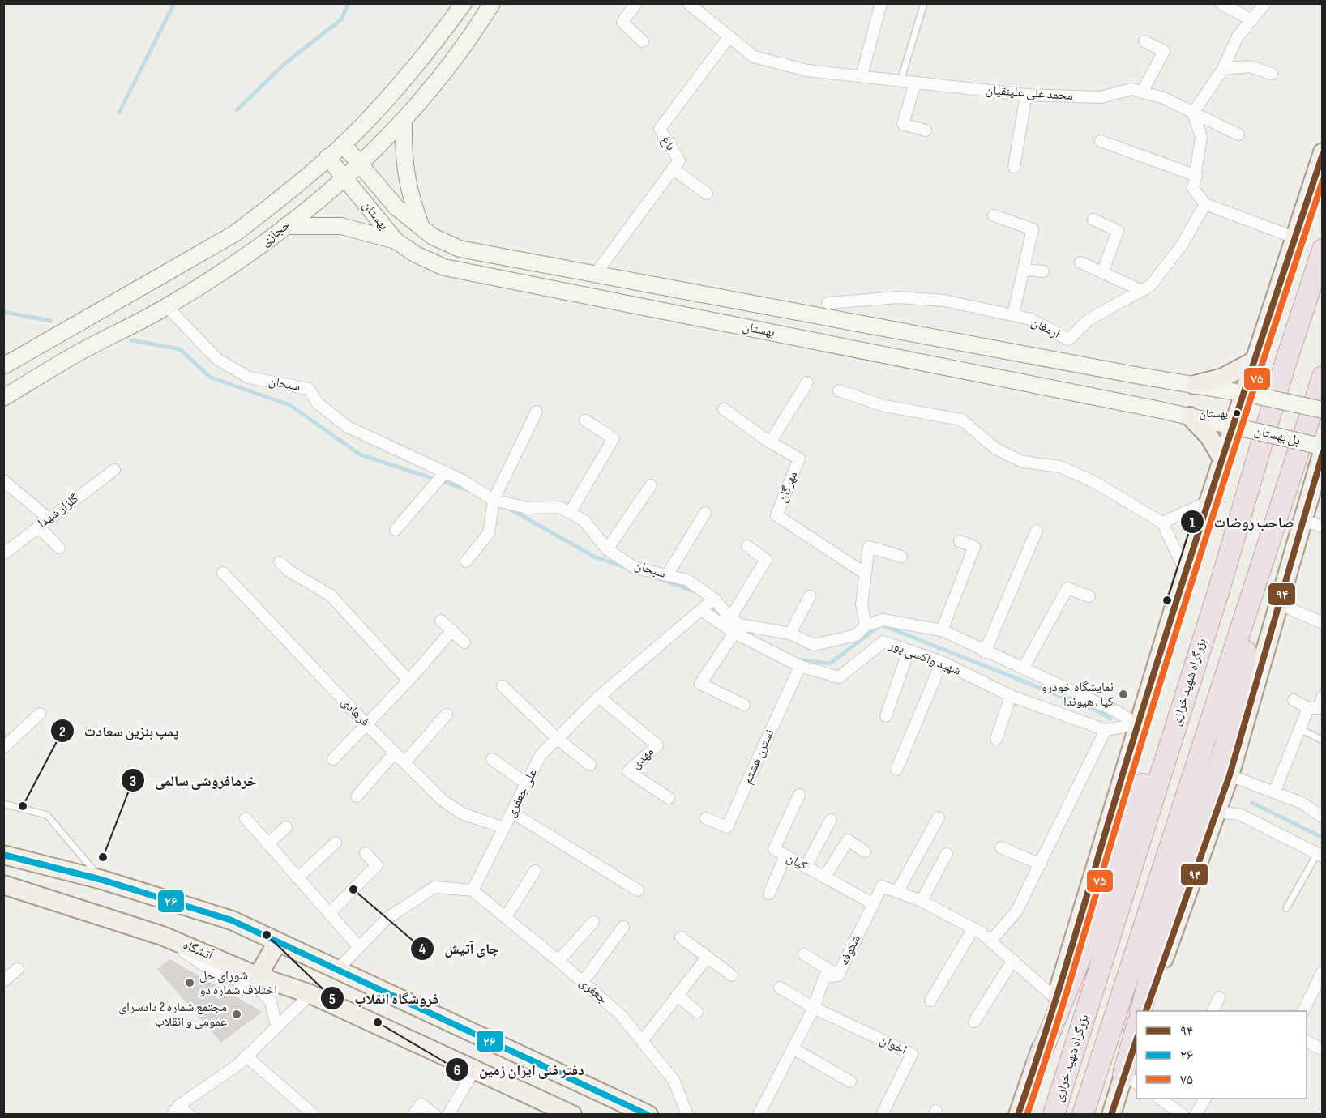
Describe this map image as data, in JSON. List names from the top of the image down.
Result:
{
  "streets": {
    "highway": ["بزرگراه شهید خرازی"],
    "main road": [
      "بهستان",
      "حجازی",
      "پل بهستان",
      "آتشگاه"
    ],
    "street": [
      "محمد علی علینقیان",
      "باغ",
      "ارمغان",
      "سبحان",
      "مهرگان",
      "گلزار شهدا",
      "شهید واکسی پور",
      "فرهادی",
      "نسترن هشتم",
      "مهدی",
      "علی جعفری",
      "کیان",
      "شکوفه",
      "جعفری",
      "اخوان"
    ]
  },
  "crossings": [
    ["محمد علی علینقیان", "باغ"],
    ["باغ", "بهستان"],
    ["بهستان", "حجازی"],
    ["بهستان", "پل بهستان"],
    ["حجازی", "سبحان"],
    ["سبحان", "شهید واکسی پور"],
    ["سبحان", "علی جعفری"],
    ["شهید واکسی پور", "نسترن هشتم"],
    ["شهید واکسی پور", "علی جعفری"],
    ["فرهادی", "علی جعفری"],
    ["مهدی", "علی جعفری"],
    ["علی جعفری", "جعفری"],
    ["کیان", "شکوفه"],
    ["شکوفه", "اخوان"]
  ],
  "places": [
    "بهستان",
    "صاحب روضات",
    "نمایشگاه خودرو کیا ، هیوندا",
    "پمپ بنزین سعادت",
    "خرمافروشی سالمی",
    "چای آتیش",
    "فروشگاه انقلاب",
    "شورای حل اختلاف شماره دو",
    "مجتمع شماره 2 دادسرای عمومی و انقلاب",
    "دفتر فنی ایران زمین"
  ],
  "lines": ["transit line ۹۴", "transit line ۷۵", "transit line ۲۶"],
  "legend": ["۹۴", "۲۶", "۷۵"]
}
